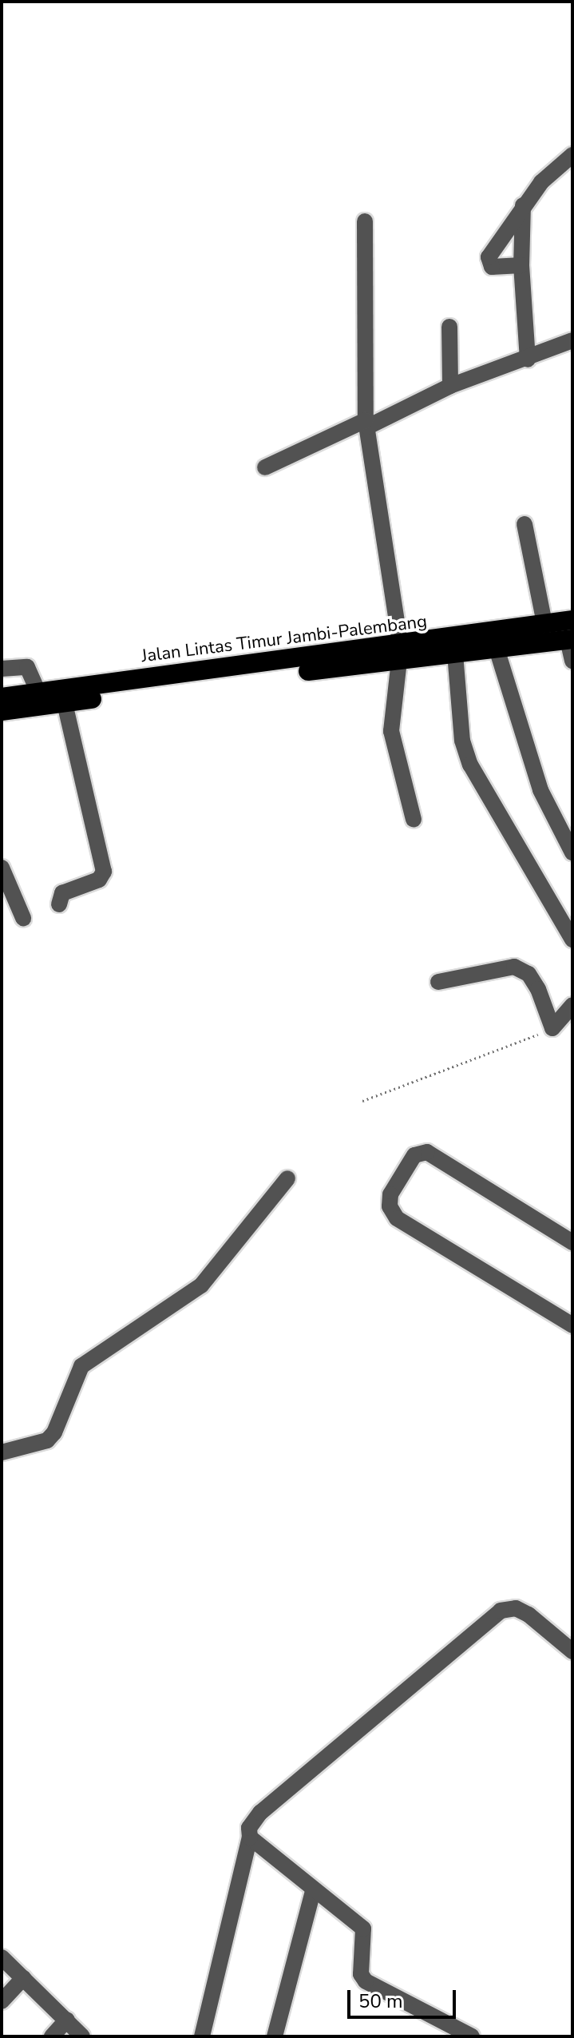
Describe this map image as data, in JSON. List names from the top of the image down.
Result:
{
  "streets": {
    "highway": ["Jalan Lintas Timur Jambi-Palembang"]
  },
  "scale_bar": "50 m"
}
